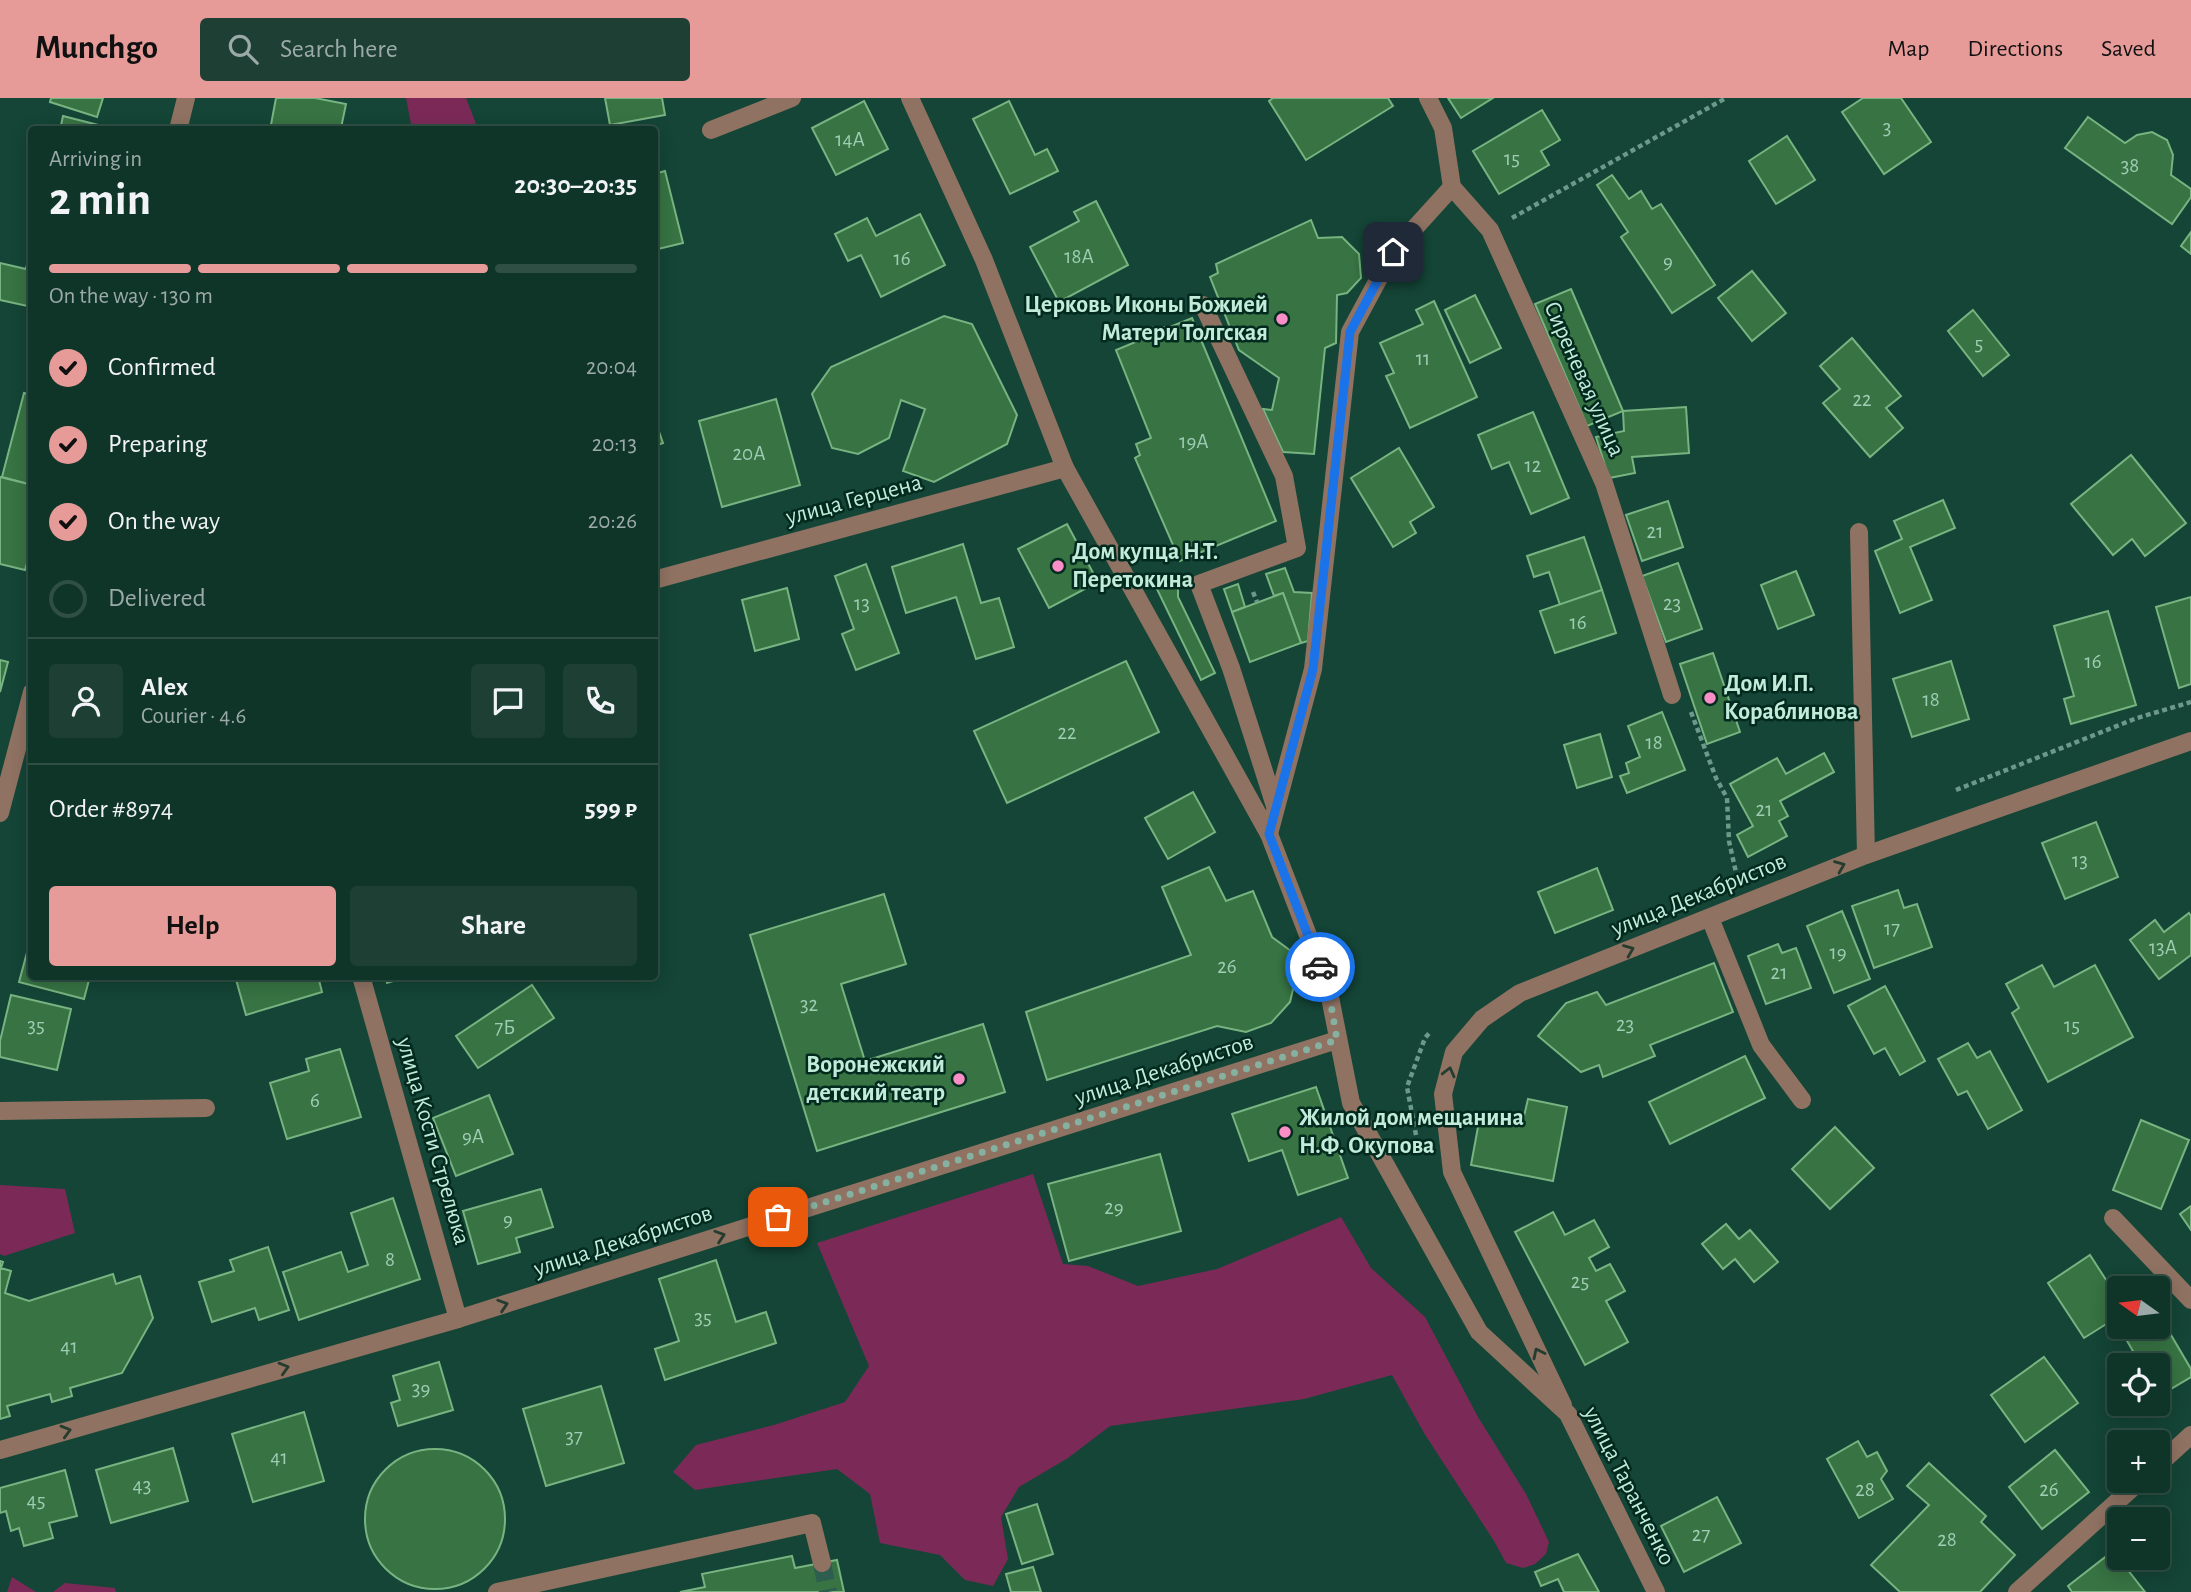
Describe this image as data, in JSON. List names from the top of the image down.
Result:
{
  "streets": {
    "street": [
      "Сиреневая улица",
      "улица Герцена",
      "улица Декабристов",
      "улица Кости Стрелюка",
      "улица Таранченко"
    ]
  },
  "crossings": [
    ["улица Герцена", "улица Таранченко"],
    ["улица Декабристов", "улица Кости Стрелюка"],
    ["улица Декабристов", "улица Таранченко"]
  ],
  "one_way": ["улица Декабристов"],
  "places": [
    "Церковь Иконы Божией Матери Толгская",
    "Дом купца Н.Т. Перетокина",
    "Дом И.П. Кораблинова",
    "Воронежский детский театр",
    "Жилой дом мещанина Н.Ф. Окупова"
  ],
  "house_numbers": [
    "3",
    "14А",
    "15",
    "38",
    "18А",
    "16",
    "9",
    "5",
    "11",
    "22",
    "19А",
    "20А",
    "12",
    "21",
    "13",
    "23",
    "16",
    "16",
    "18",
    "22",
    "18",
    "21",
    "13",
    "17",
    "13А",
    "19",
    "26",
    "21",
    "32",
    "23",
    "35",
    "15",
    "7Б",
    "6",
    "9А",
    "29",
    "9",
    "8",
    "25",
    "35",
    "41",
    "39",
    "37",
    "41",
    "43",
    "28",
    "26",
    "45",
    "27",
    "28"
  ],
  "north": "left",
  "page": {
    "header": "Munchgo",
    "search": "Search here",
    "nav": ["Map", "Directions", "Saved"],
    "heading": ["2 min", "Arriving in", "20:30–20:35"],
    "panel": [
      "Alex",
      "Courier · 4.6",
      "Order #8974",
      "599 ₽"
    ],
    "bar": "On the way · 130 m",
    "list": [
      ["Confirmed", "20:04"],
      ["Preparing", "20:13"],
      ["On the way", "20:26"],
      "Delivered"
    ],
    "buttons": ["Help", "Share"],
    "map_buttons": ["+", "−"]
  }
}
